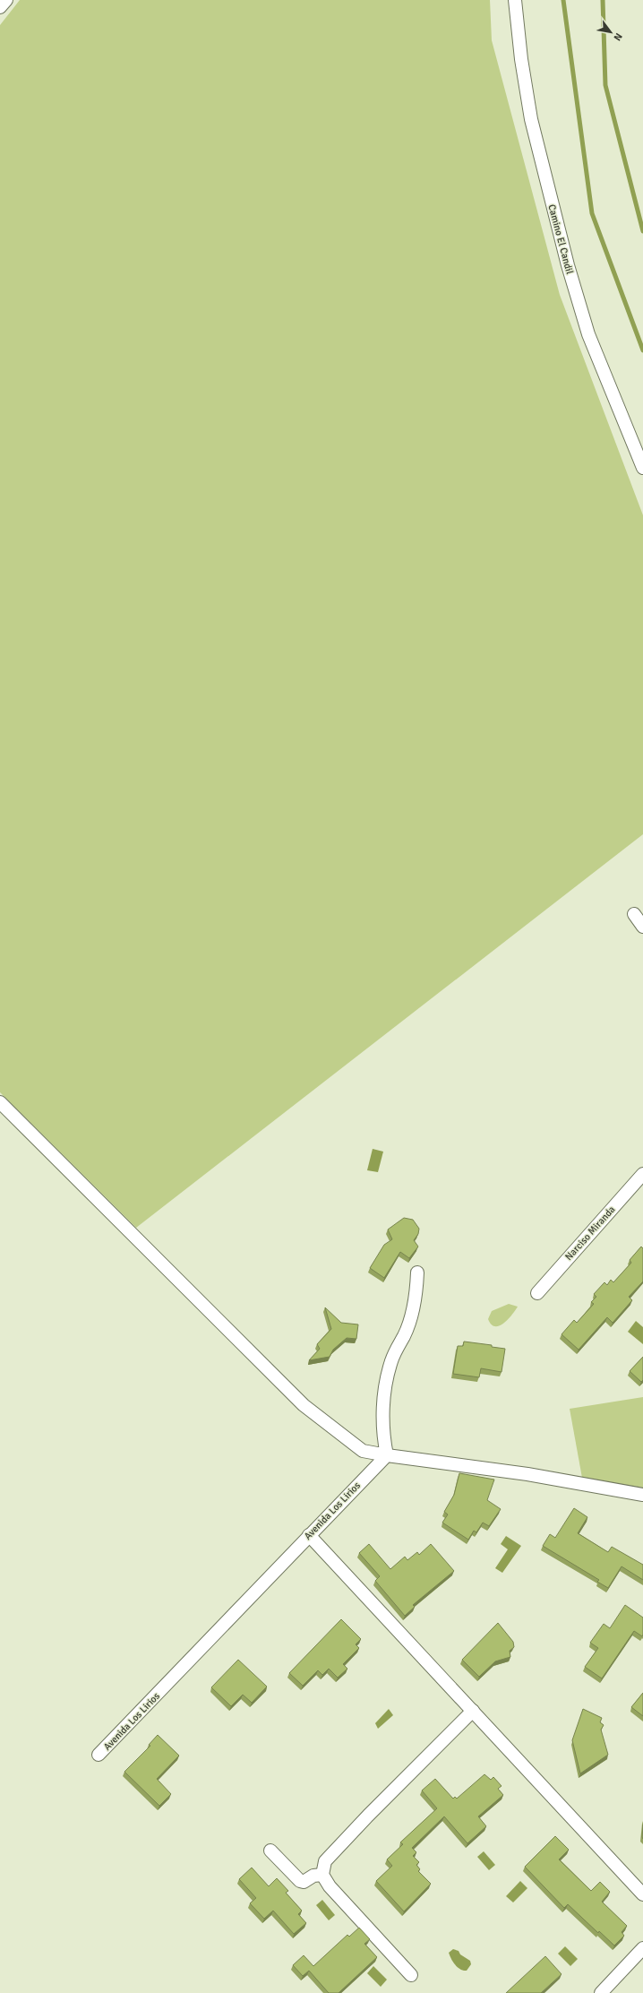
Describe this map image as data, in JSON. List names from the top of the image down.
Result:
{
  "streets": {
    "street": ["Camino El Candil", "Narciso Miranda", "Avenida Los Lirios"]
  },
  "north": "bottom right"
}
